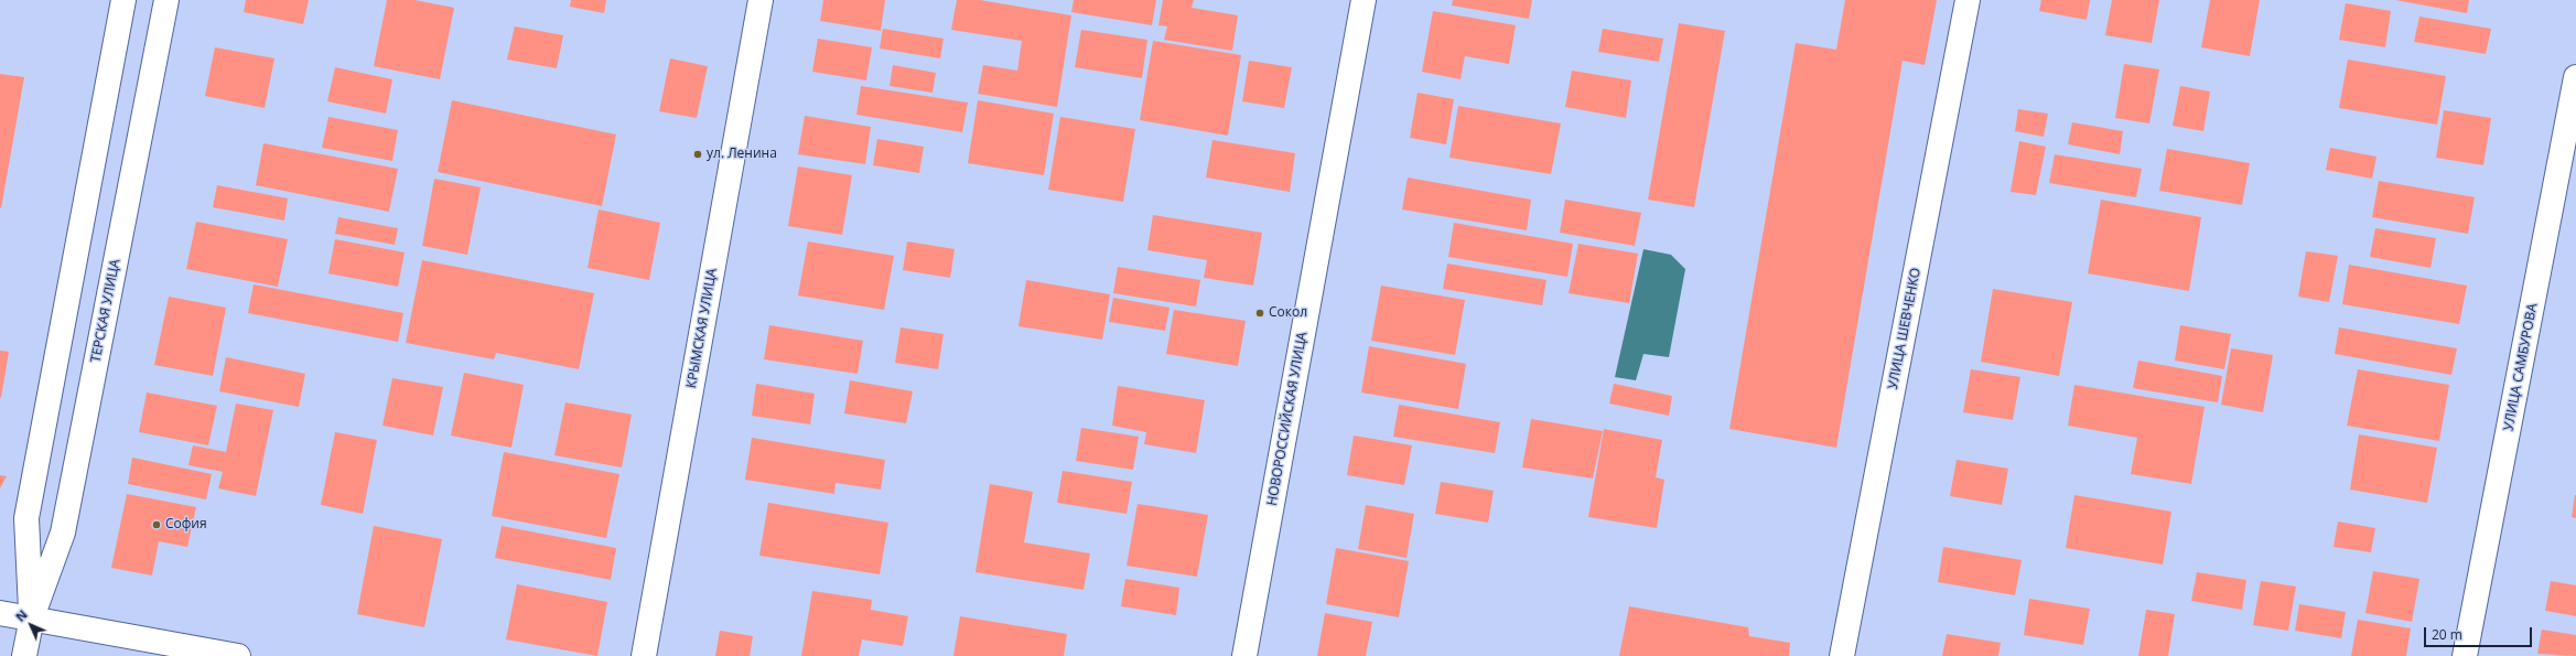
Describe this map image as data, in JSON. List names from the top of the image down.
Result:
{
  "streets": {
    "street": [
      "ТЕРСКАЯ УЛИЦА",
      "КРЫМСКАЯ УЛИЦА",
      "УЛИЦА ШЕВЧЕНКО",
      "УЛИЦА САМБУРОВА",
      "НОВОРОССИЙСКАЯ УЛИЦА"
    ]
  },
  "places": ["ул. Ленина", "Сокол", "София"],
  "scale_bar": "20 m",
  "north": "top left"
}
